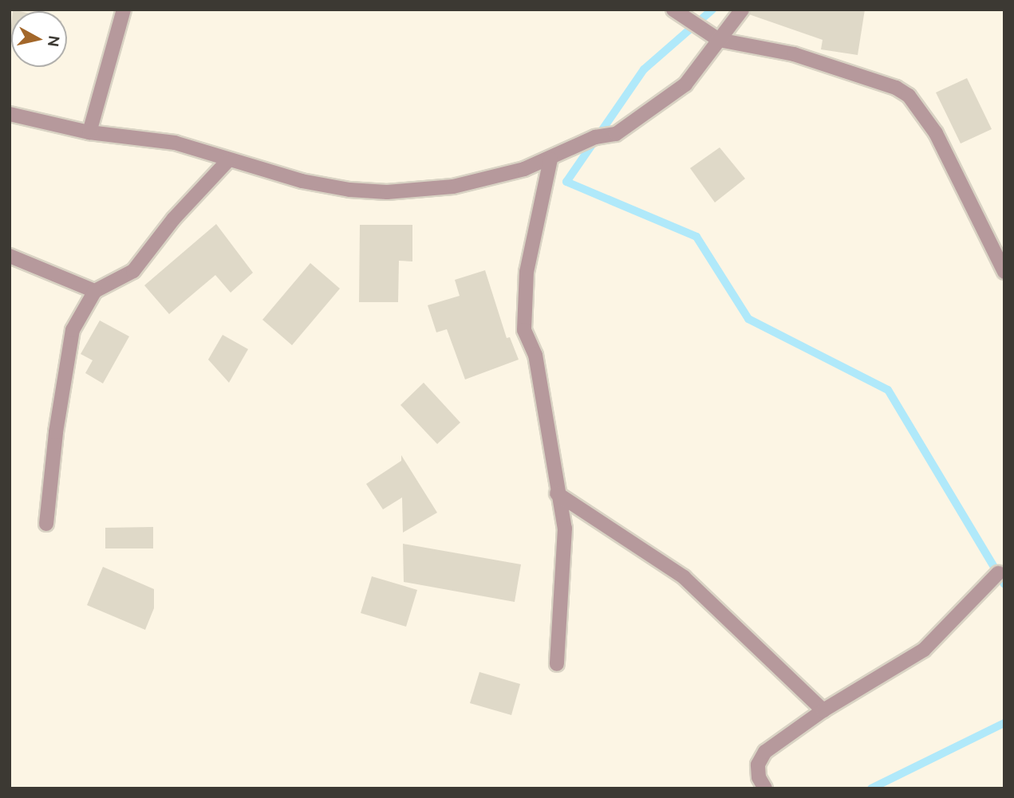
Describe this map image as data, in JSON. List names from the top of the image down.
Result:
{
  "north": "right"
}
